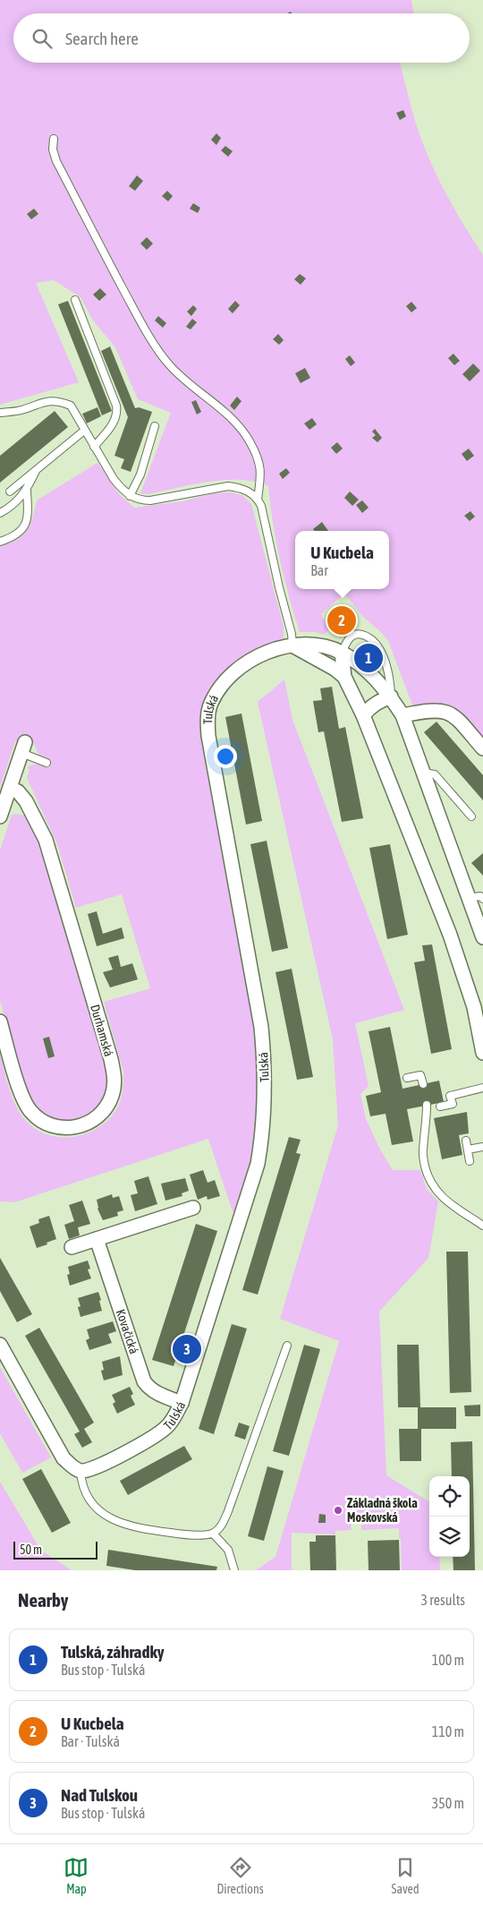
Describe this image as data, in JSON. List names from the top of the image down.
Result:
{
  "streets": {
    "street": ["Tulská", "Durhamská", "Kovačická"]
  },
  "crossings": [
    ["Tulská", "Kovačická"]
  ],
  "places": ["Základná škola Moskovská"],
  "scale_bar": "50 m",
  "page": {
    "search": "Search here",
    "popup": ["U Kucbela", "Bar"],
    "pins": ["2", "1", "3"],
    "scale": "50 m",
    "heading": ["Nearby", "3 results"],
    "list": [
      {
        "mark": "1",
        "name": "Tulská, záhradky",
        "note": "Bus stop · Tulská",
        "value": "100 m"
      },
      {
        "mark": "2",
        "name": "U Kucbela",
        "note": "Bar · Tulská",
        "value": "110 m"
      },
      {
        "mark": "3",
        "name": "Nad Tulskou",
        "note": "Bus stop · Tulská",
        "value": "350 m"
      }
    ],
    "nav": ["Map", "Directions", "Saved"]
  }
}
